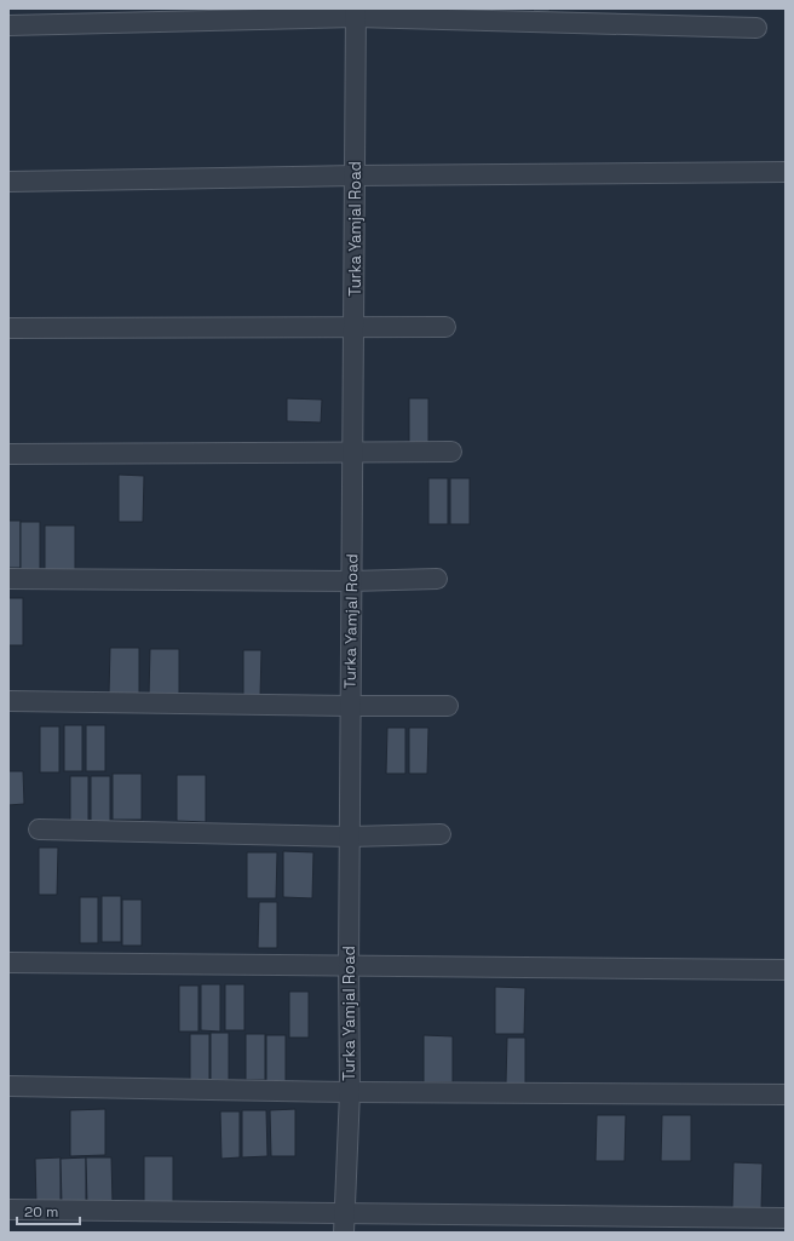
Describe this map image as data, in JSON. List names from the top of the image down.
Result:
{
  "streets": {
    "street": ["Turka Yamjal Road"]
  },
  "scale_bar": "20 m"
}
